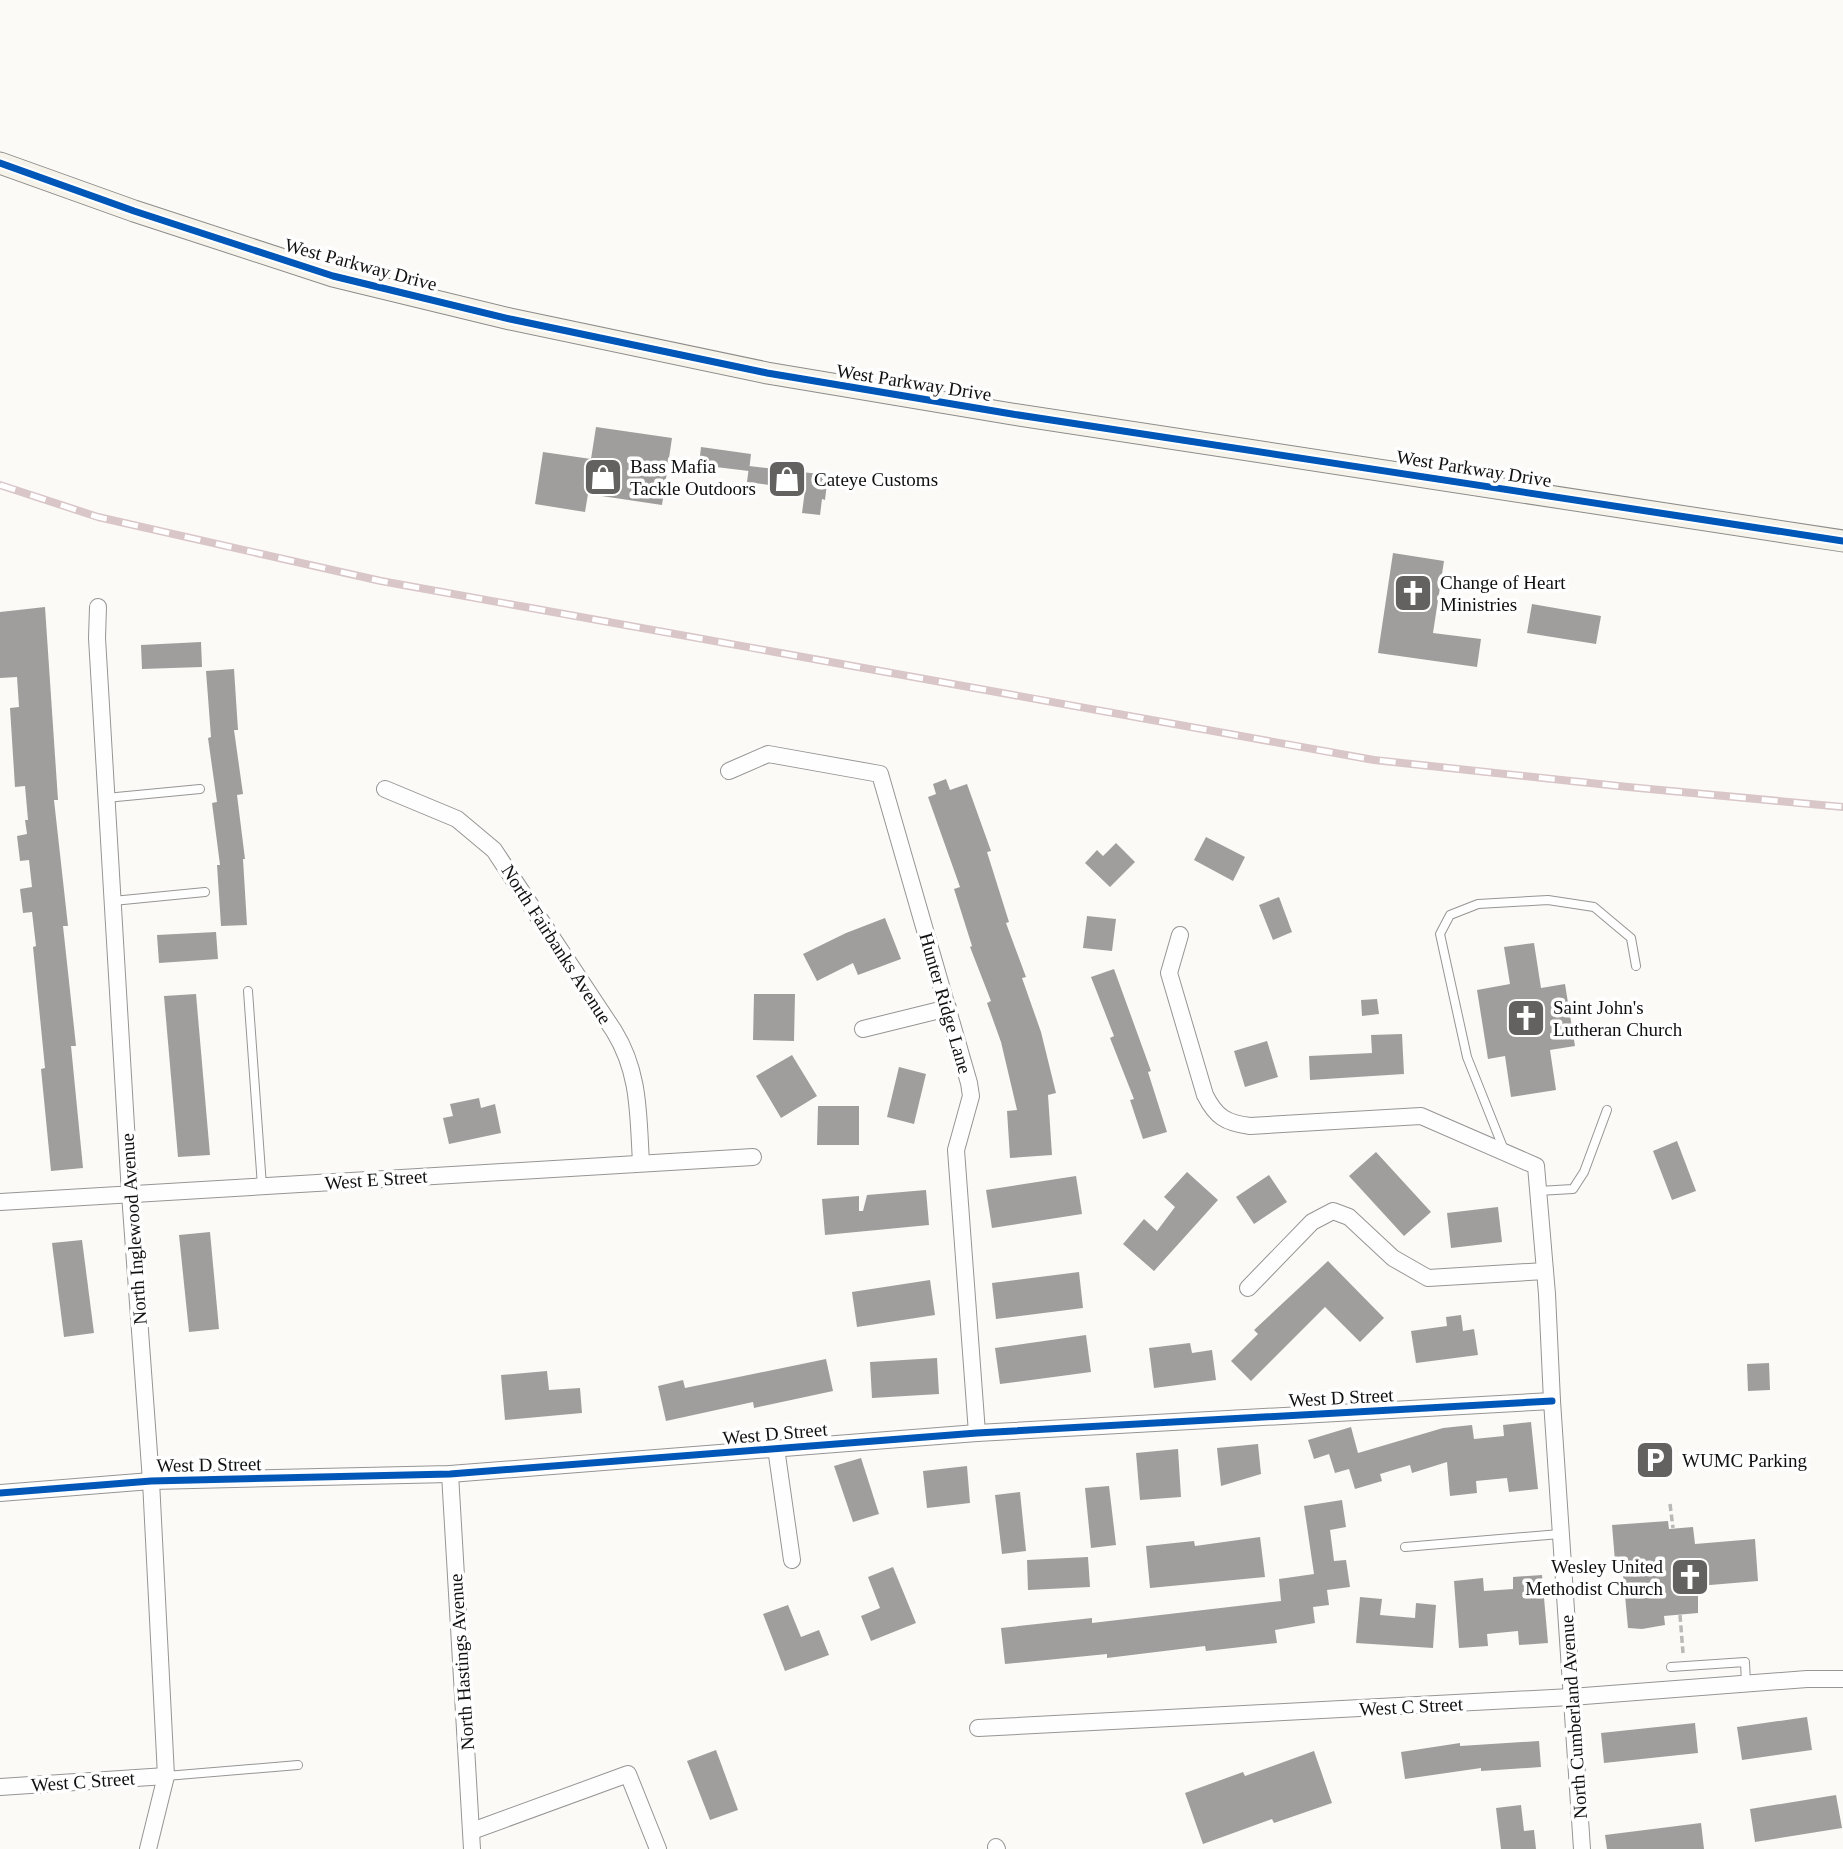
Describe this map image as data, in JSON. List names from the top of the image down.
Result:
{
  "streets": {
    "main road": ["West Parkway Drive"],
    "street": [
      "North Fairbanks Avenue",
      "Hunter Ridge Lane",
      "West E Street",
      "North Inglewood Avenue",
      "West D Street",
      "North Hastings Avenue",
      "West C Street",
      "North Cumberland Avenue"
    ]
  },
  "crossings": [
    ["North Fairbanks Avenue", "West E Street"],
    ["Hunter Ridge Lane", "West D Street"],
    ["West E Street", "North Inglewood Avenue"],
    ["North Inglewood Avenue", "West D Street"],
    ["North Inglewood Avenue", "West C Street"],
    ["West D Street", "North Hastings Avenue"],
    ["West D Street", "North Cumberland Avenue"],
    ["West C Street", "North Cumberland Avenue"]
  ],
  "places": {
    "shop": ["Bass Mafia Tackle Outdoors", "Cateye Customs"],
    "church": ["Change of Heart Ministries", "Saint John's Lutheran Church", "Wesley United Methodist Church"],
    "parking": ["WUMC Parking"]
  }
}
